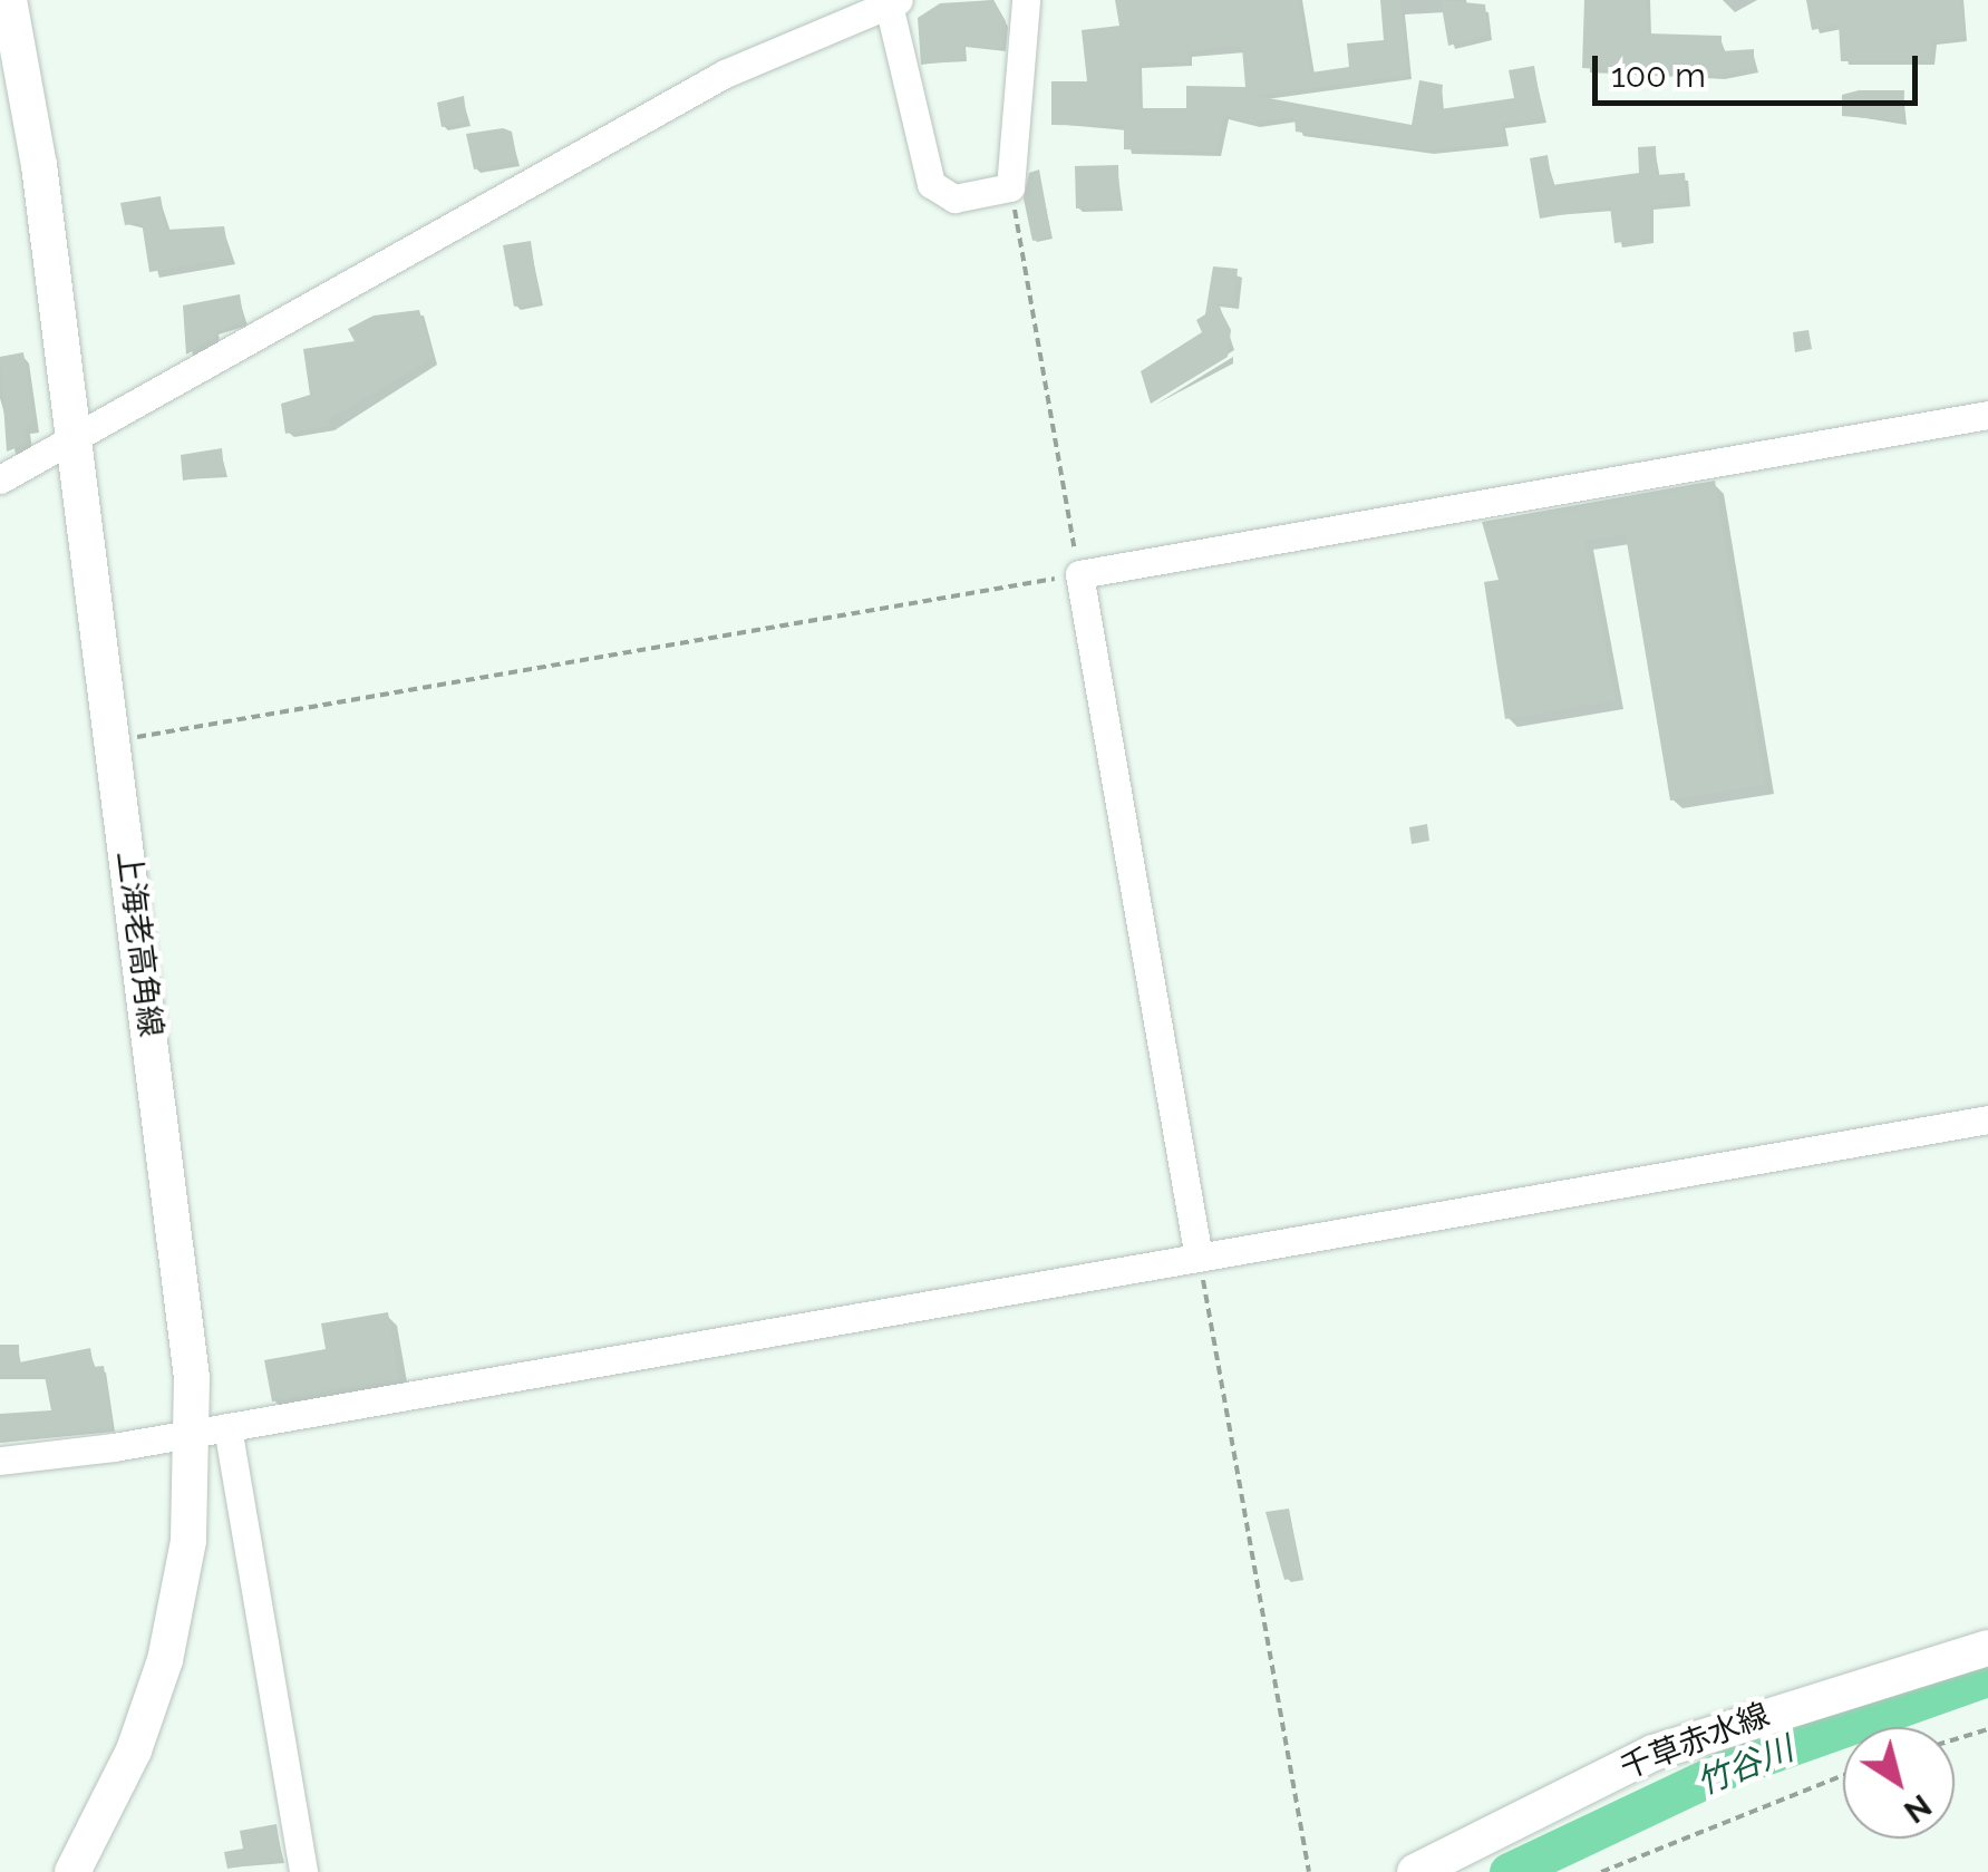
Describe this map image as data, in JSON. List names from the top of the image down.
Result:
{
  "streets": {
    "main road": ["上海老高角線", "千草赤水線"]
  },
  "water": ["竹谷川"],
  "scale_bar": "100 m",
  "north": "bottom right"
}
